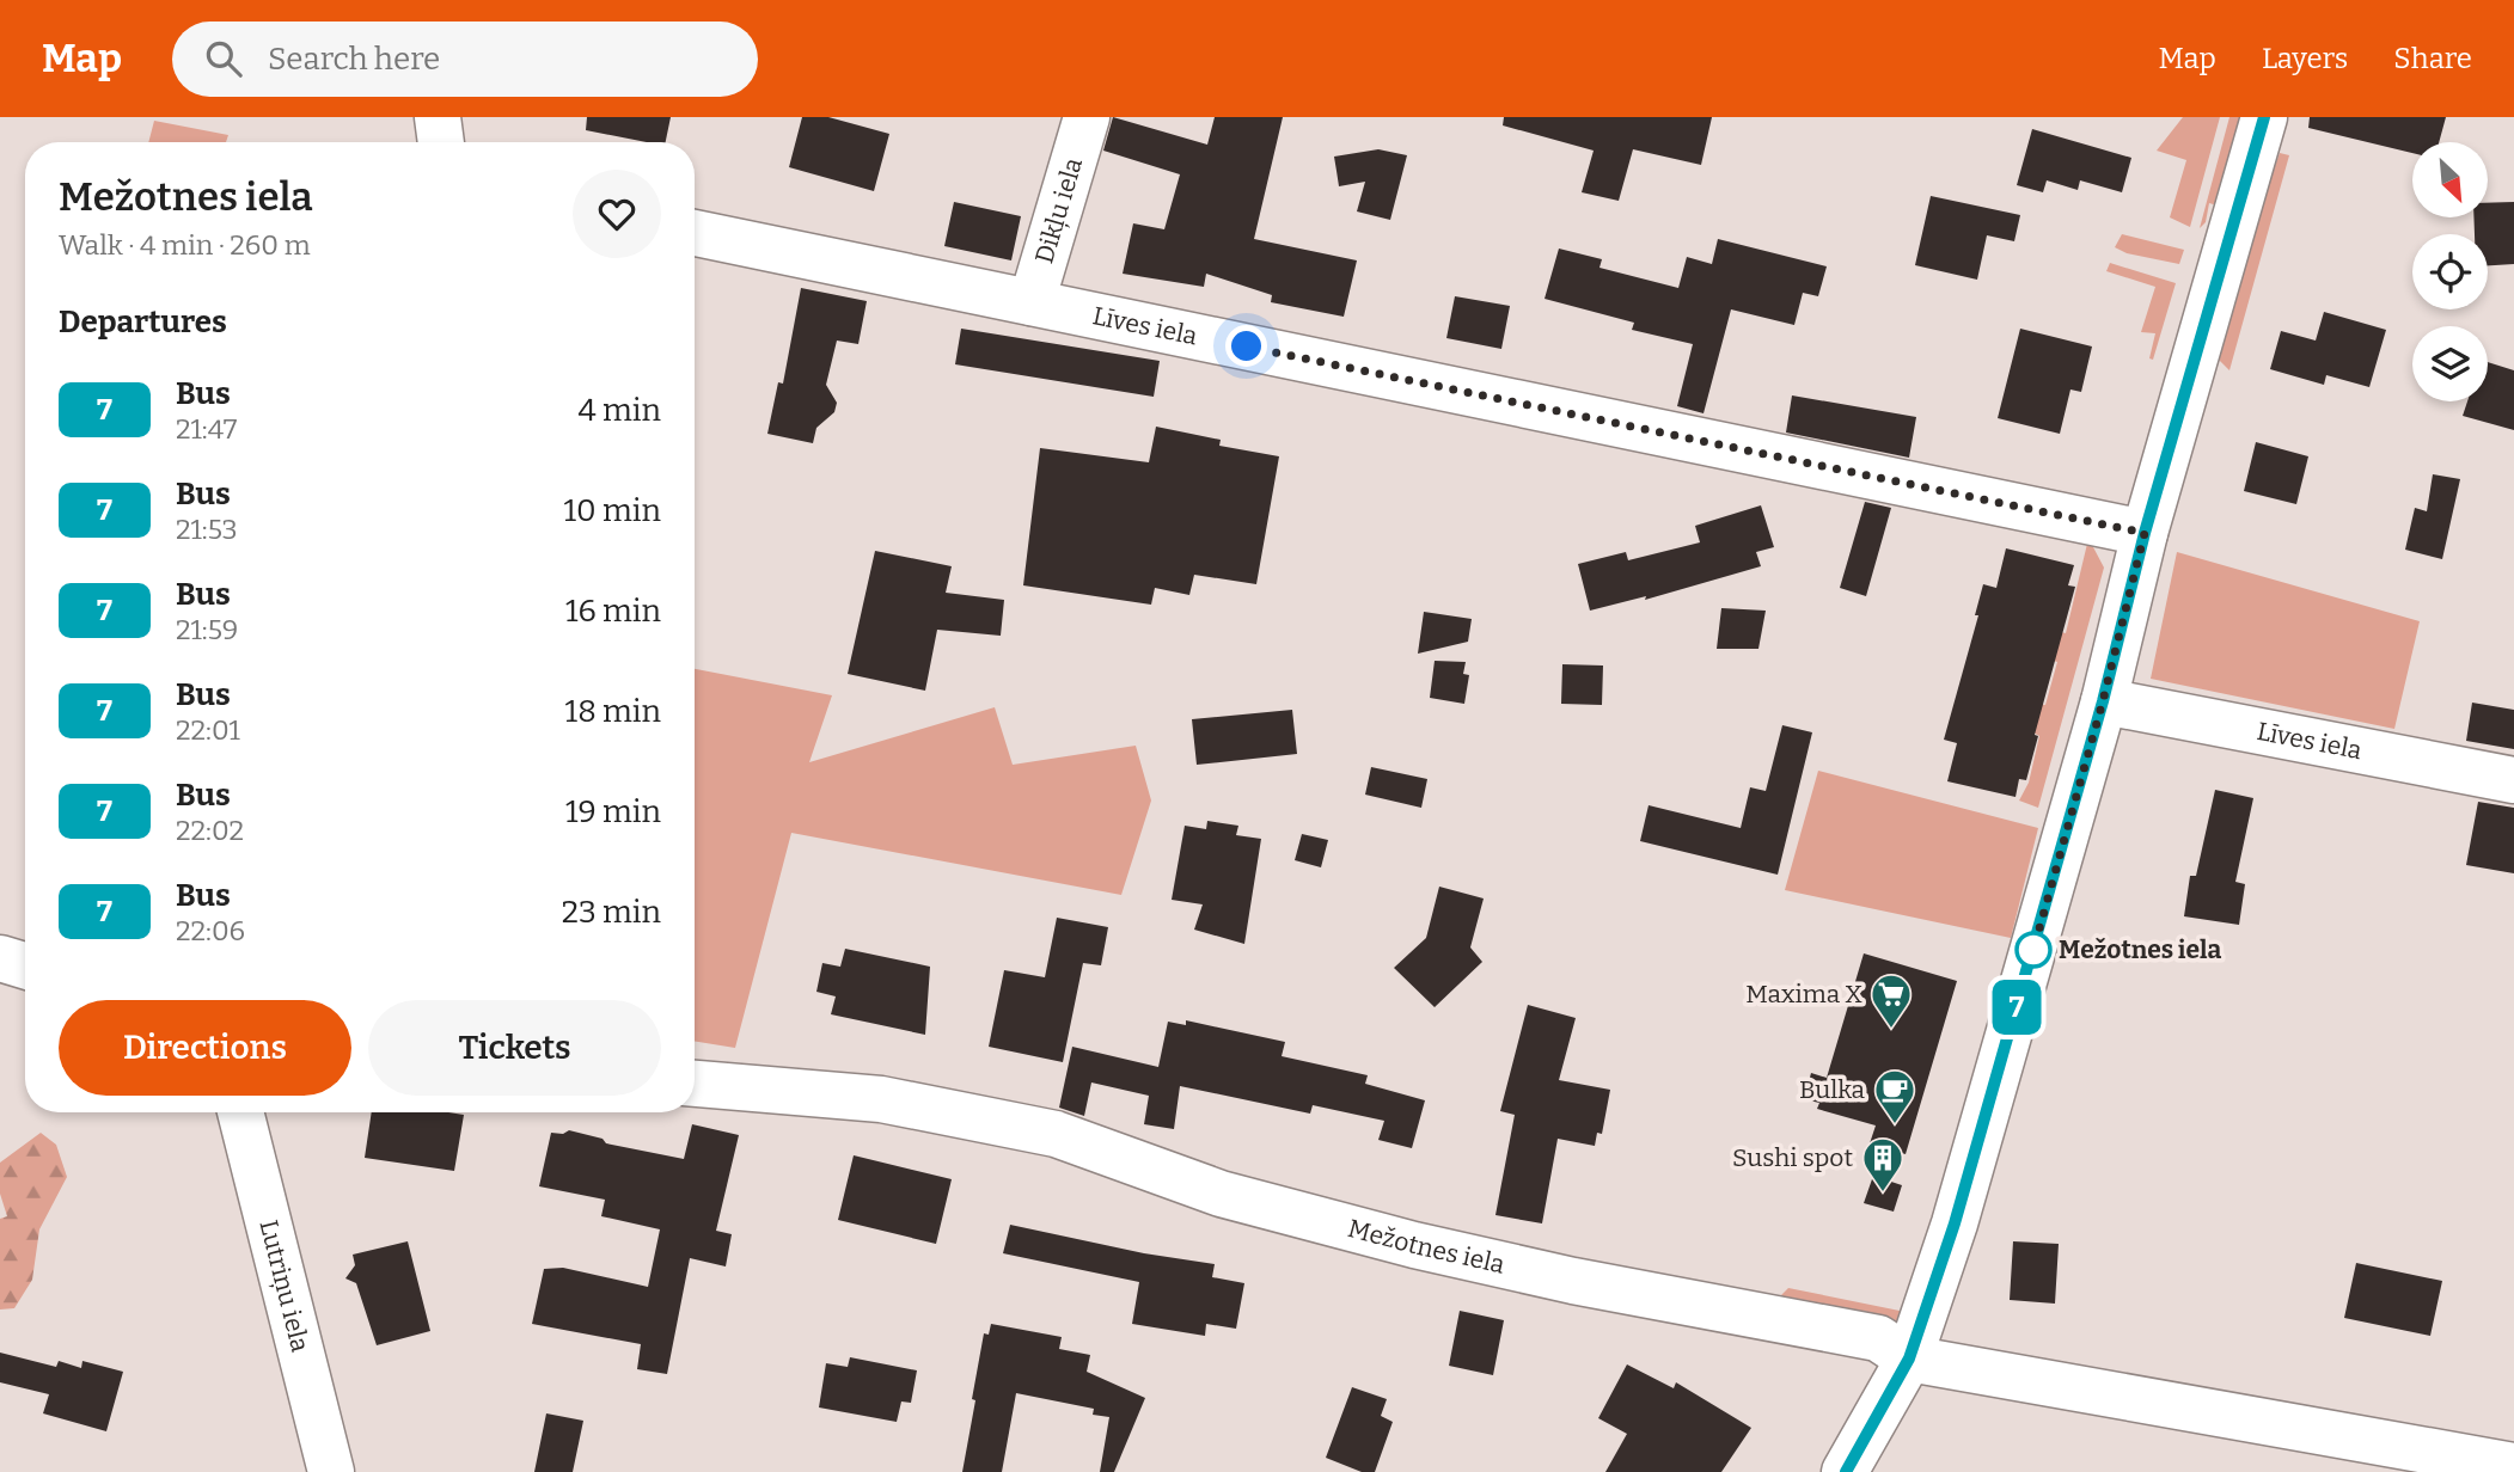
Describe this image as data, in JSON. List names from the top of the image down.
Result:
{
  "streets": {
    "street": [
      "Dikļu iela",
      "Līves iela",
      "Mežotnes iela",
      "Lutriņu iela"
    ]
  },
  "crossings": [
    ["Dikļu iela", "Līves iela"]
  ],
  "places": {
    "other": ["Mežotnes iela"],
    "supermarket": ["Maxima X"],
    "cafe": ["Bulka"],
    "building": ["Sushi spot"]
  },
  "lines": ["bus line 7"],
  "north": "bottom right",
  "page": {
    "header": "Map",
    "search": "Search here",
    "nav": ["Map", "Layers", "Share"],
    "on_map": "7",
    "heading": [
      ["Mežotnes iela", "Walk · 4 min · 260 m"],
      "Departures"
    ],
    "list": [
      {
        "mark": "7",
        "name": "Bus",
        "note": "21:47",
        "value": "4 min"
      },
      {
        "mark": "7",
        "name": "Bus",
        "note": "21:53",
        "value": "10 min"
      },
      {
        "mark": "7",
        "name": "Bus",
        "note": "21:59",
        "value": "16 min"
      },
      {
        "mark": "7",
        "name": "Bus",
        "note": "22:01",
        "value": "18 min"
      },
      {
        "mark": "7",
        "name": "Bus",
        "note": "22:02",
        "value": "19 min"
      },
      {
        "mark": "7",
        "name": "Bus",
        "note": "22:06",
        "value": "23 min"
      }
    ],
    "buttons": ["Directions", "Tickets"]
  }
}
